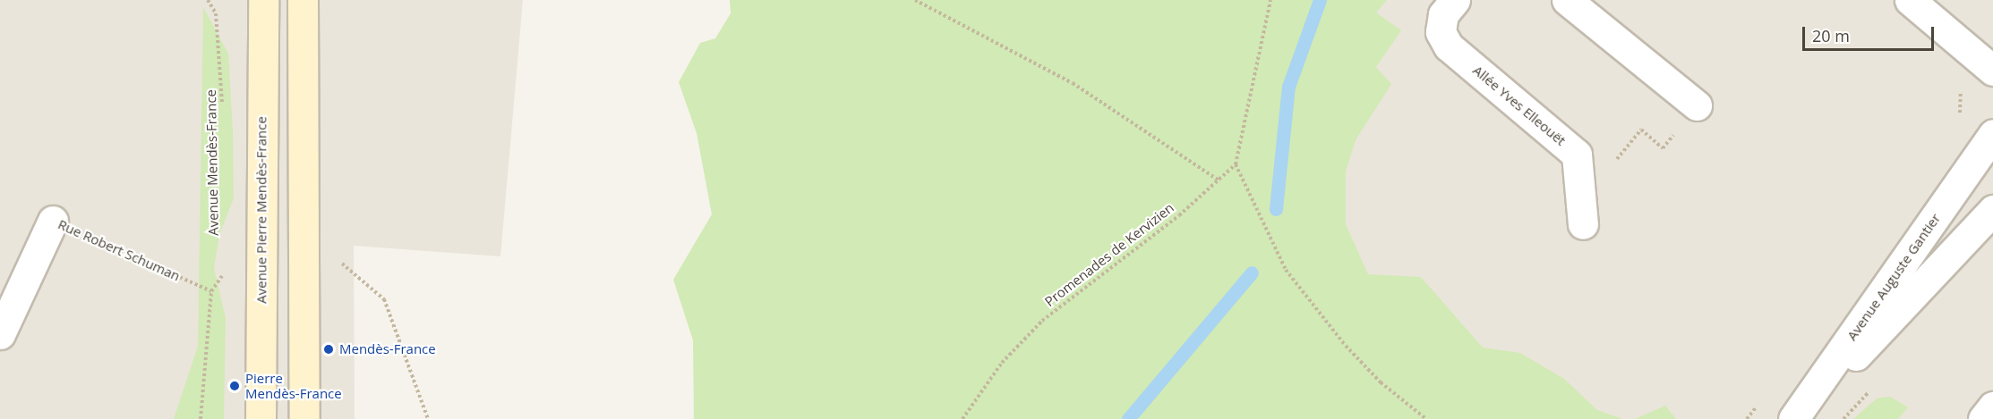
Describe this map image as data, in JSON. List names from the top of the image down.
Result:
{
  "streets": {
    "street": [
      "Allée Yves Elleouët",
      "Avenue Pierre Mendès-France",
      "Rue Robert Schuman",
      "Avenue Auguste Gantier"
    ],
    "path": ["Avenue Mendès-France", "Promenades de Kervizien"]
  },
  "places": ["Mendès-France", "Pierre Mendès-France"],
  "scale_bar": "20 m"
}
